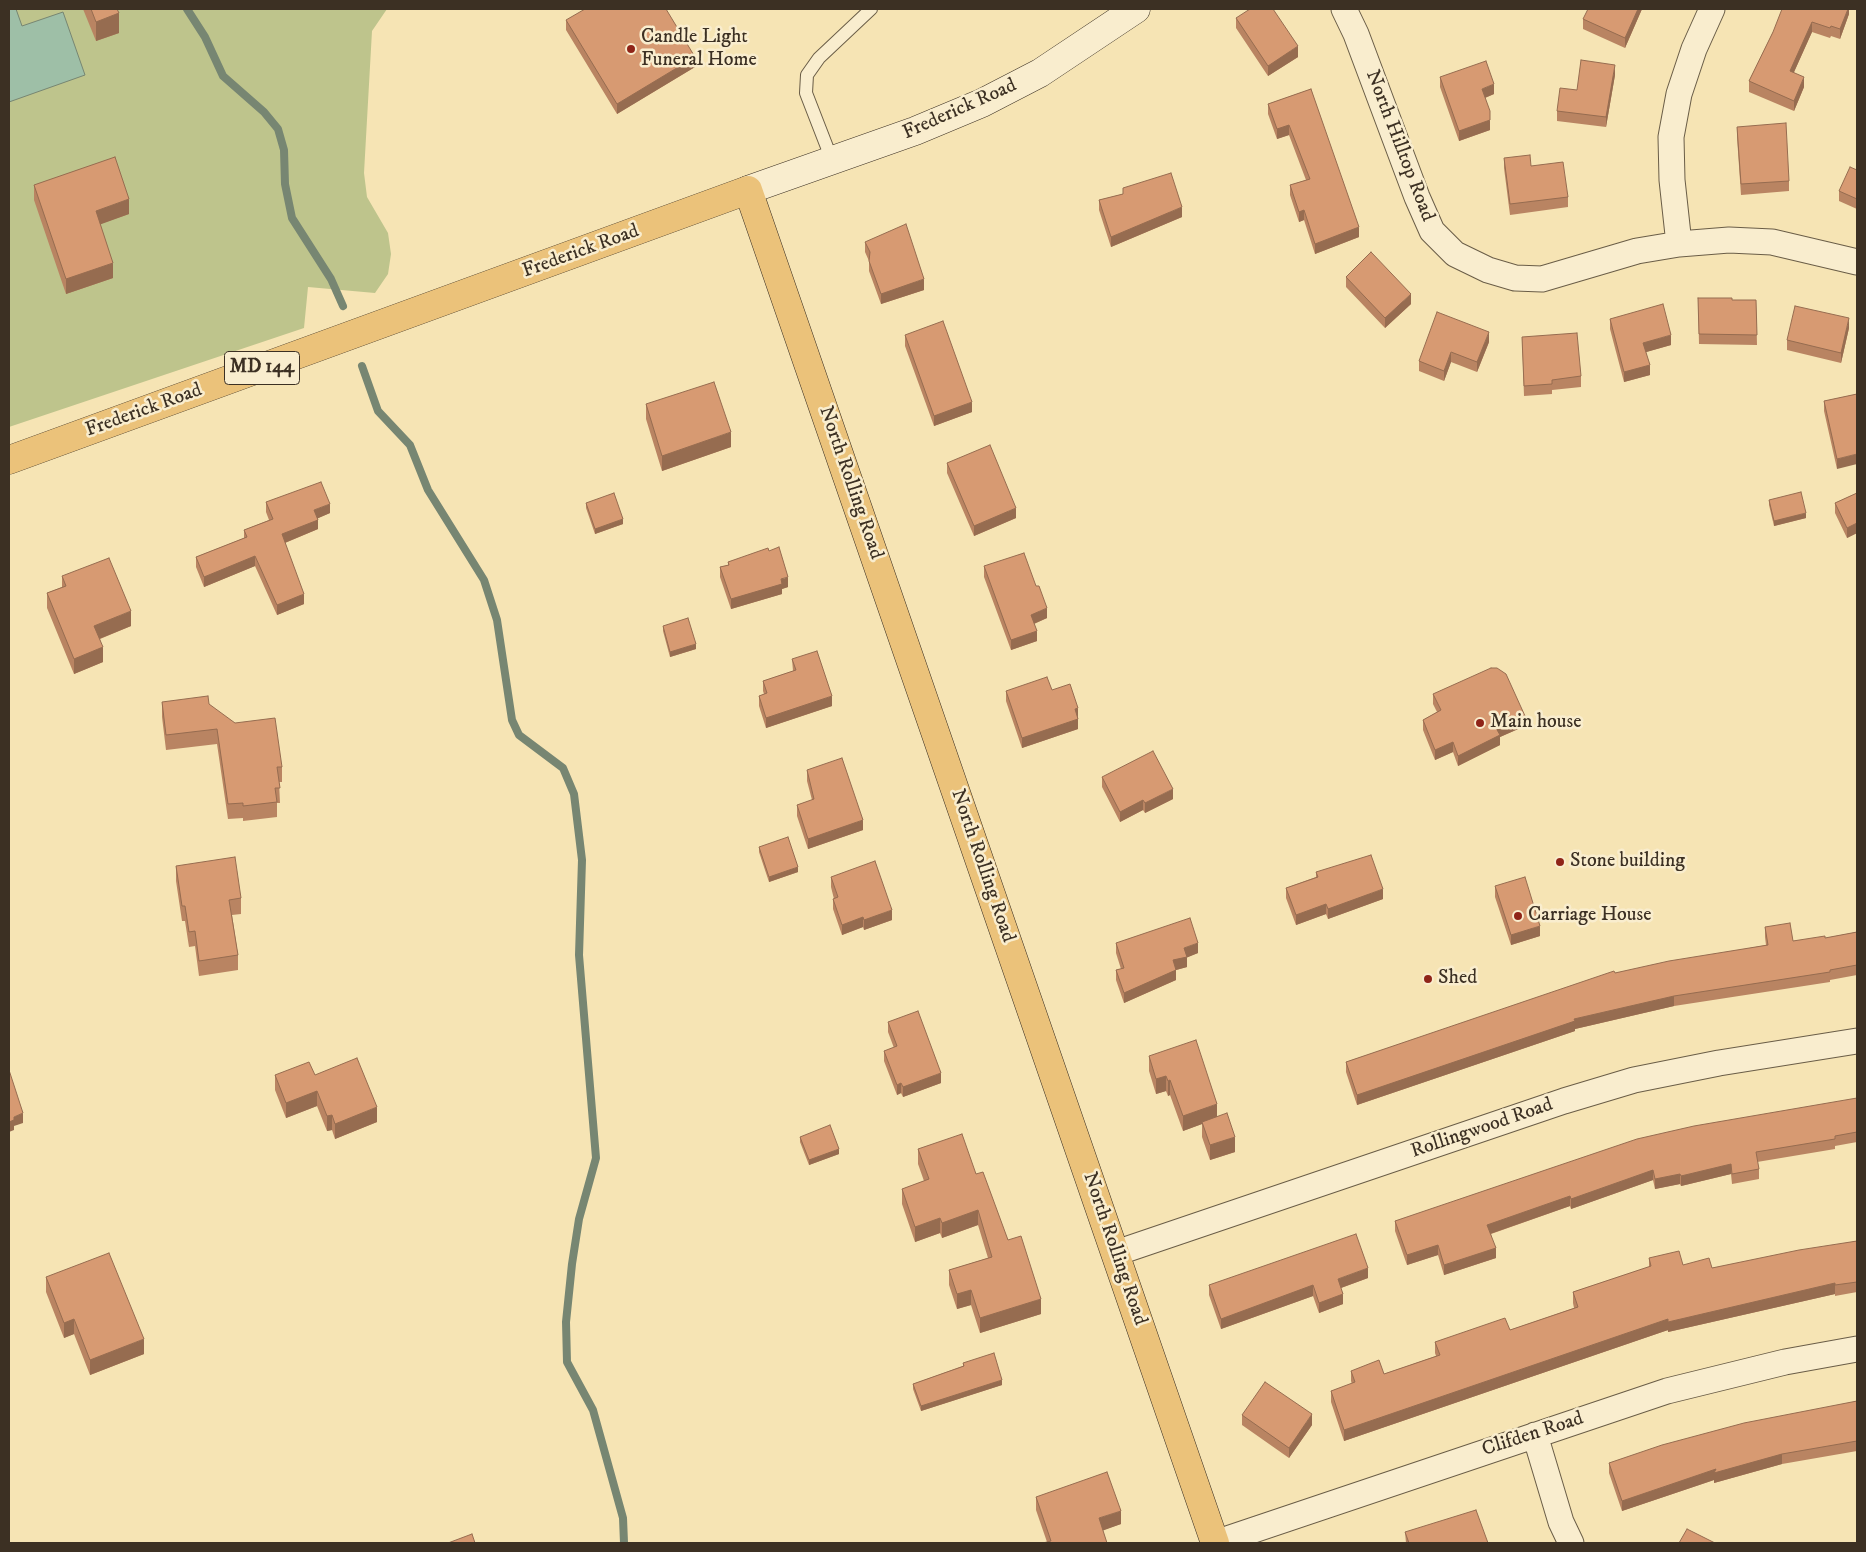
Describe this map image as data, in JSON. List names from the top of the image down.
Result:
{
  "streets": {
    "main road": ["Frederick Road", "MD 144", "North Rolling Road"],
    "street": ["North Hilltop Road", "Rollingwood Road", "Clifden Road"]
  },
  "crossings": [
    ["Frederick Road", "North Rolling Road"],
    ["North Rolling Road", "Rollingwood Road"],
    ["North Rolling Road", "Clifden Road"]
  ],
  "places": [
    "Candle Light Funeral Home",
    "Main house",
    "Stone building",
    "Carriage House",
    "Shed"
  ]
}
